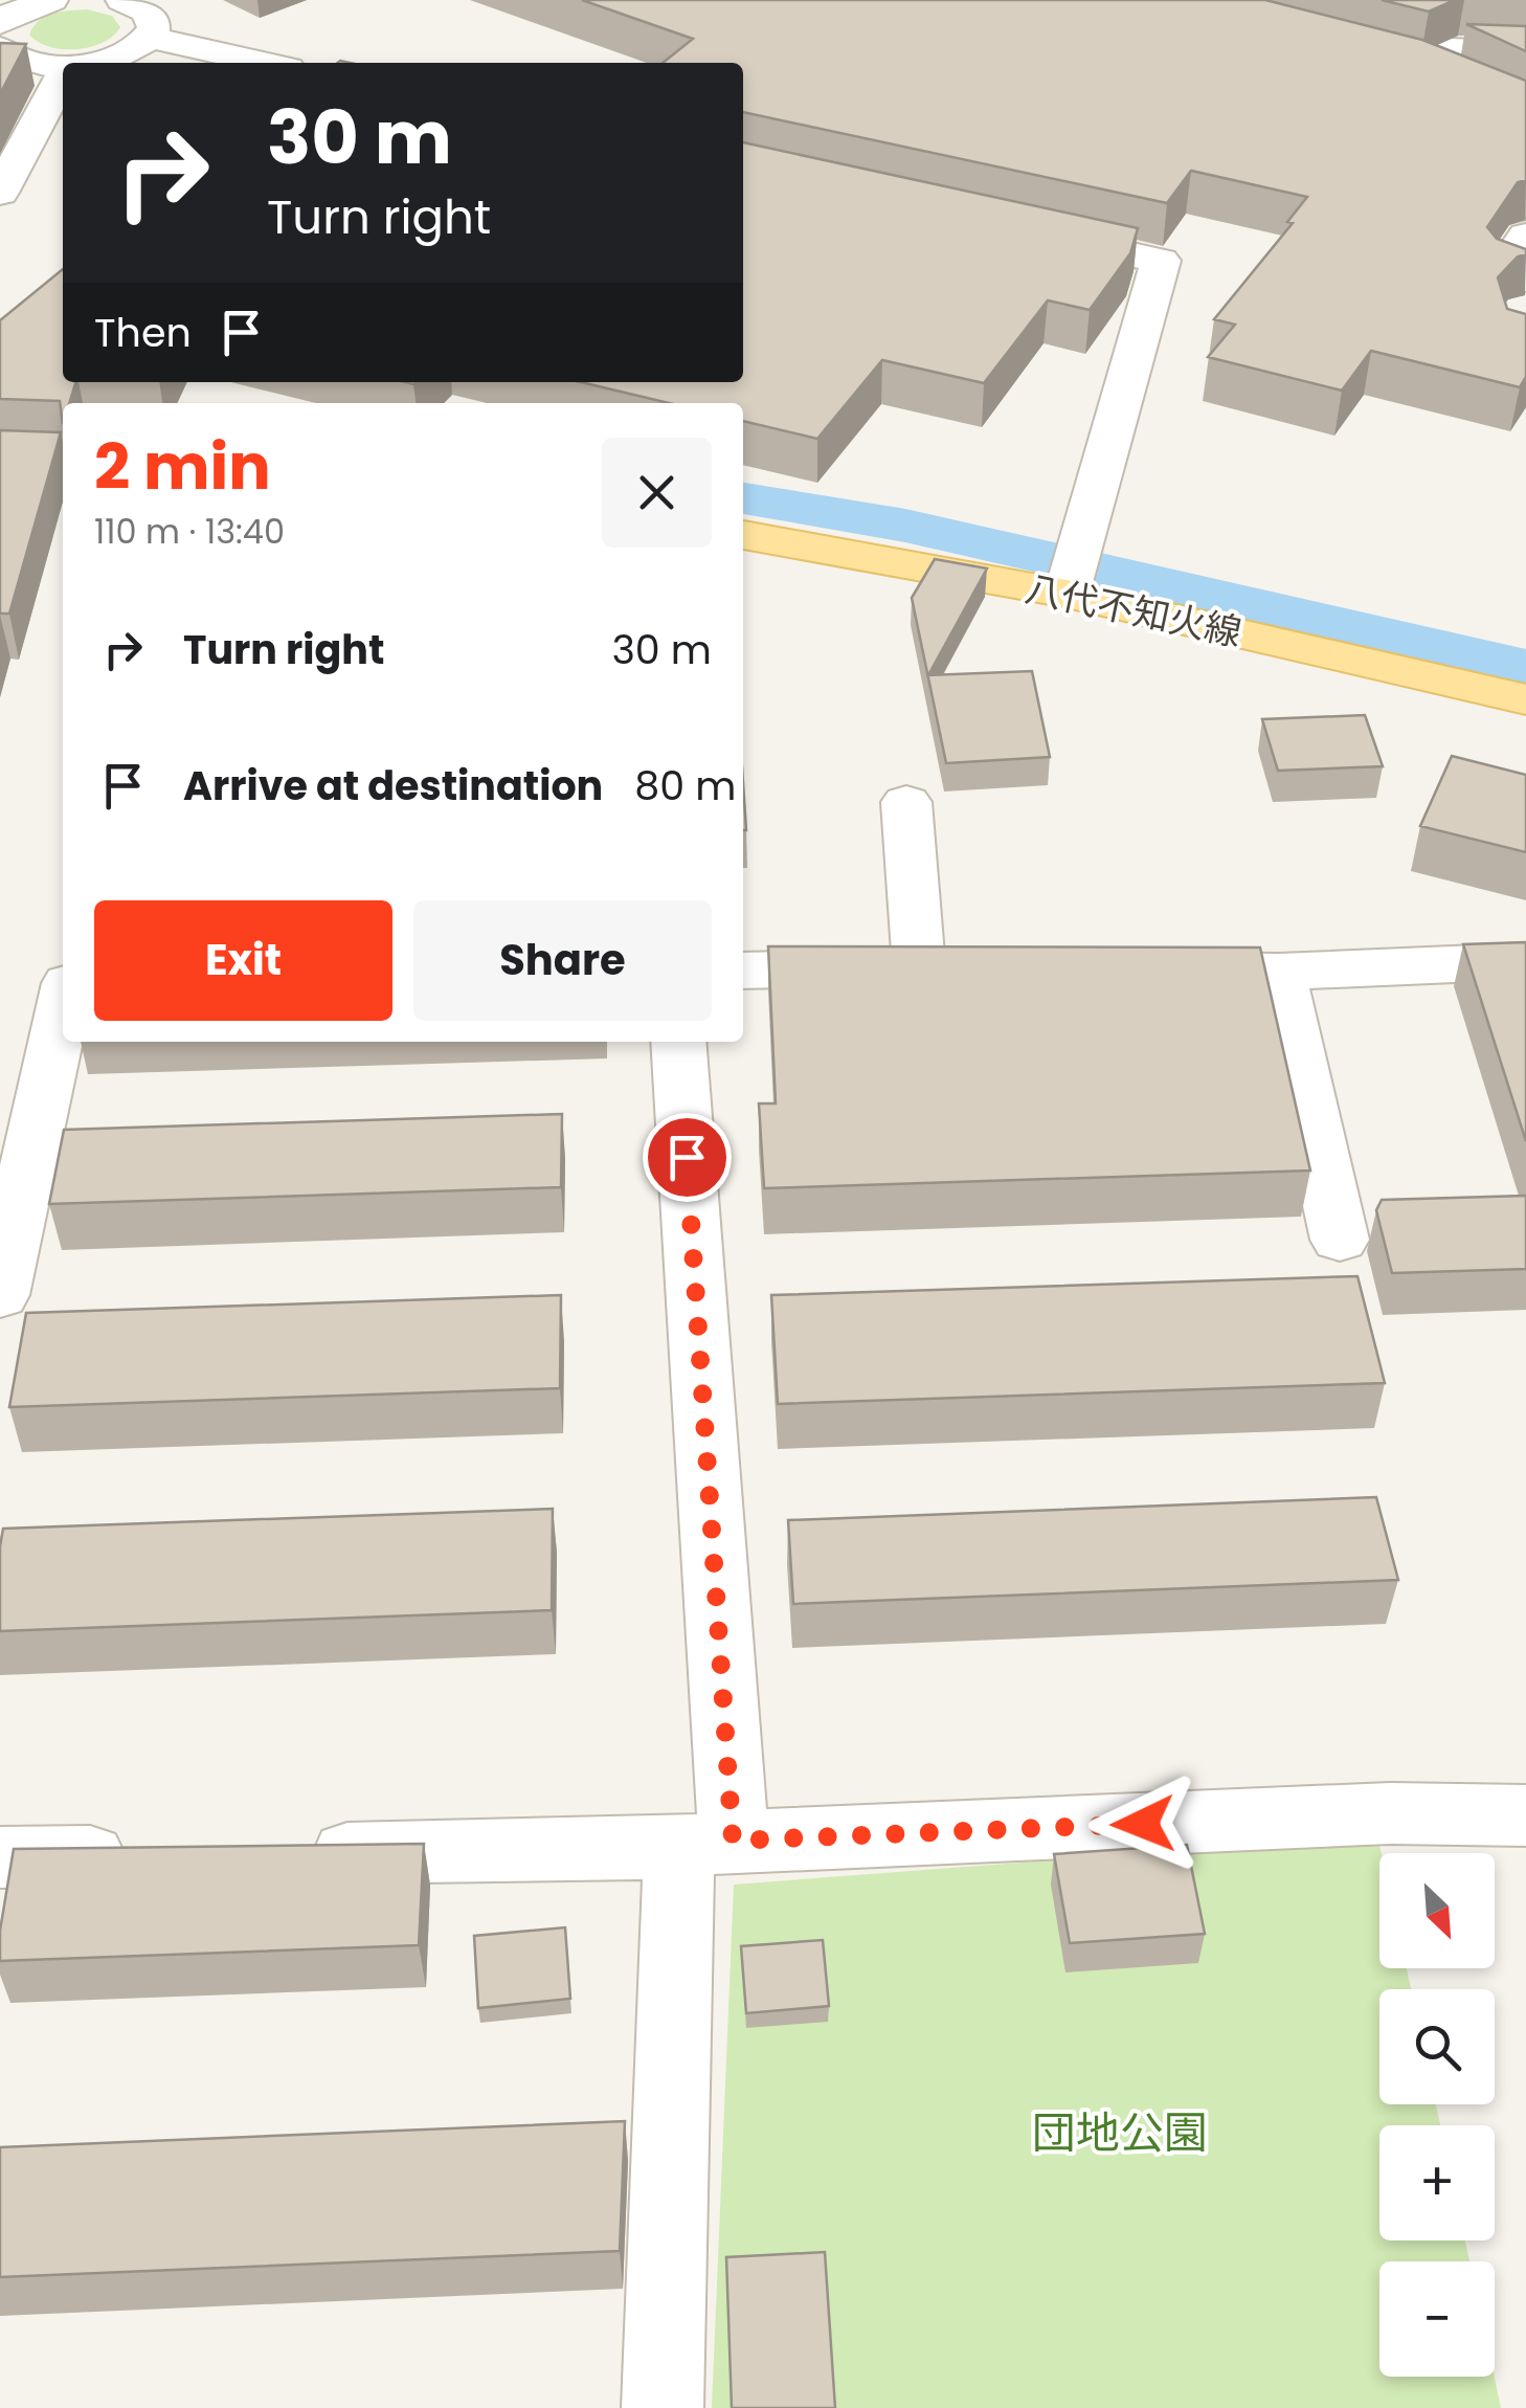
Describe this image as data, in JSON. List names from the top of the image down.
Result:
{
  "streets": {
    "main road": ["八代不知火線"]
  },
  "parks": ["団地公園"],
  "north": "bottom right",
  "page": {
    "turn": ["30 m", "Turn right"],
    "then": "Then",
    "heading": ["2 min", "110 m · 13:40"],
    "list": [
      {
        "name": "Turn right",
        "value": "30 m"
      },
      {
        "name": "Arrive at destination",
        "value": "80 m"
      }
    ],
    "buttons": ["Exit", "Share"],
    "map_buttons": ["+", "−"]
  }
}
